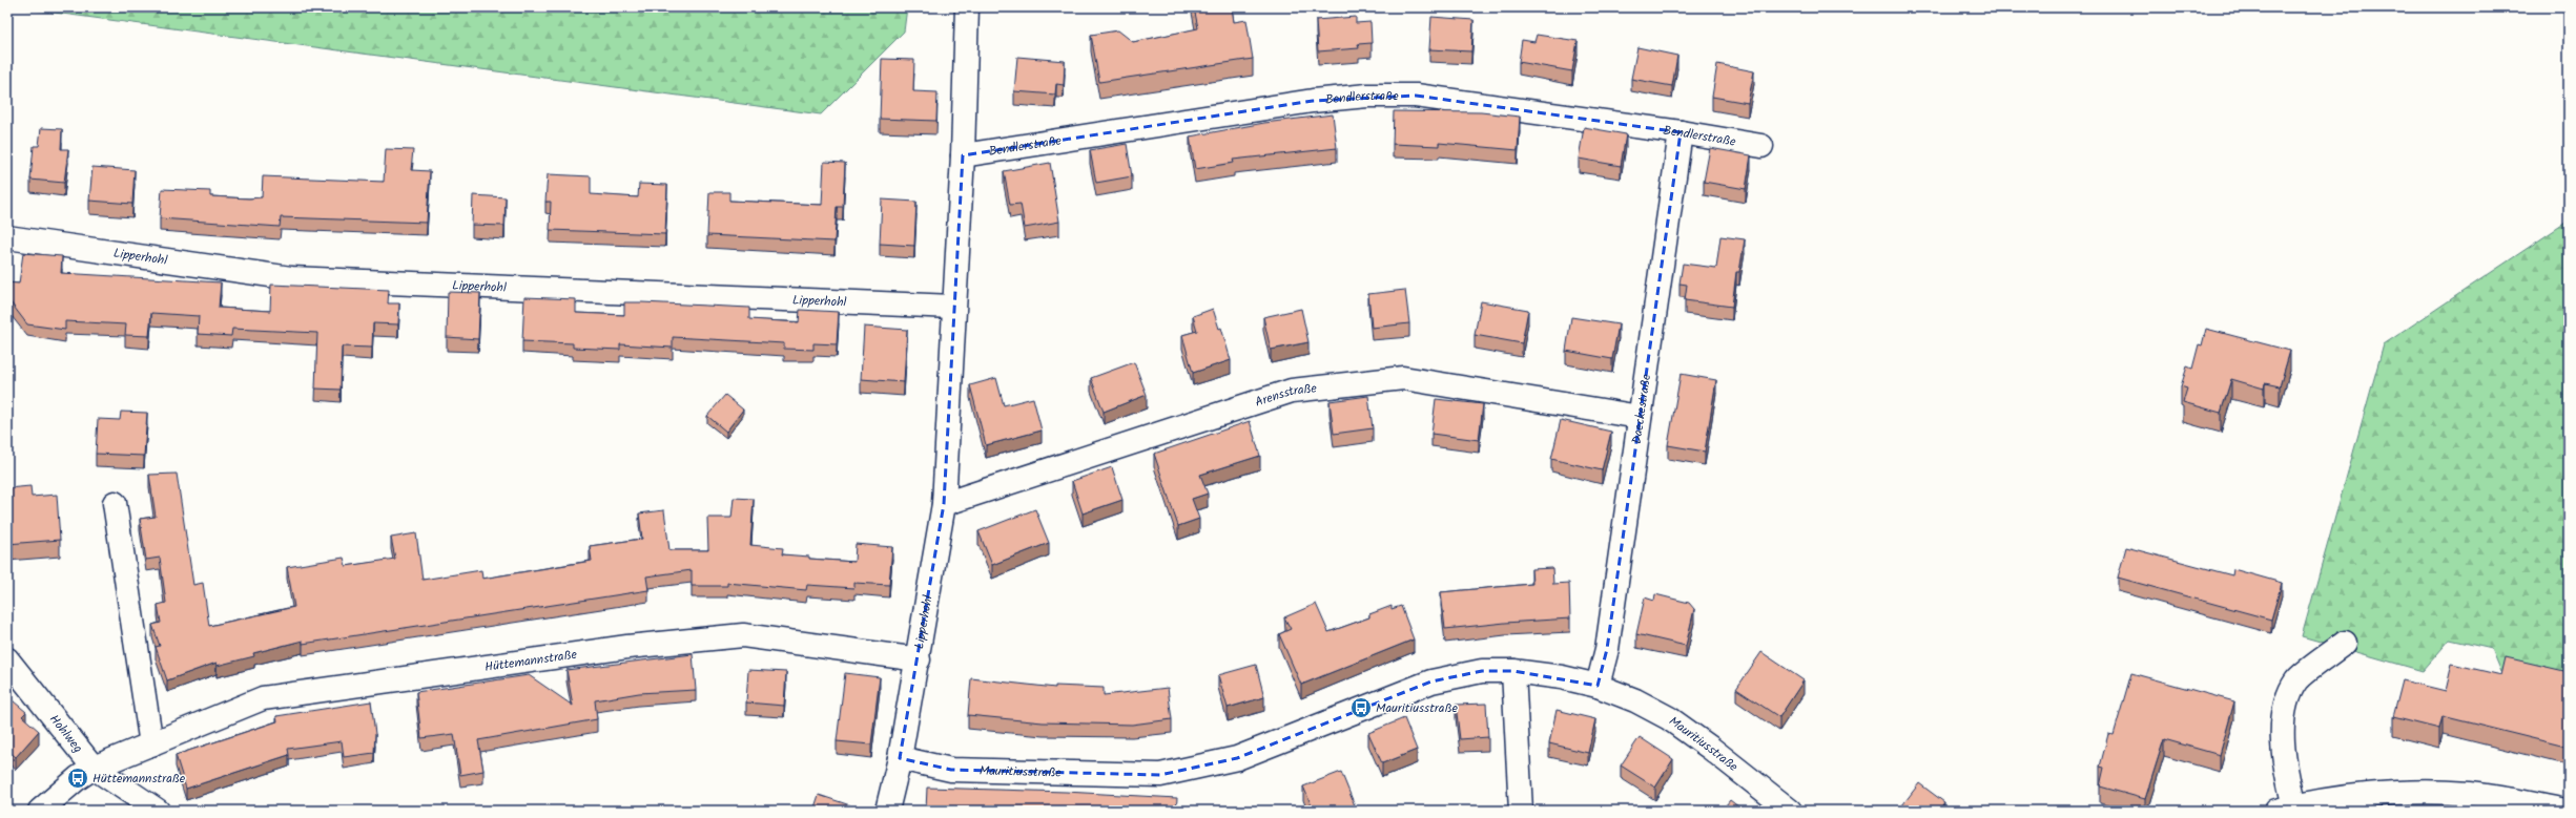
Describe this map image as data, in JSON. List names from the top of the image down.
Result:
{
  "streets": {
    "street": [
      "Bendlerstraße",
      "Lipperhohl",
      "Arensstraße",
      "Daeckestraße",
      "Hüttemannstraße",
      "Hohlweg",
      "Mauritiusstraße"
    ]
  },
  "crossings": [
    ["Bendlerstraße", "Lipperhohl"],
    ["Bendlerstraße", "Daeckestraße"],
    ["Lipperhohl", "Arensstraße"],
    ["Lipperhohl", "Hüttemannstraße"],
    ["Lipperhohl", "Mauritiusstraße"],
    ["Arensstraße", "Daeckestraße"],
    ["Daeckestraße", "Mauritiusstraße"],
    ["Hüttemannstraße", "Hohlweg"]
  ],
  "places": {
    "bus stop": ["Mauritiusstraße", "Hüttemannstraße"]
  }
}
